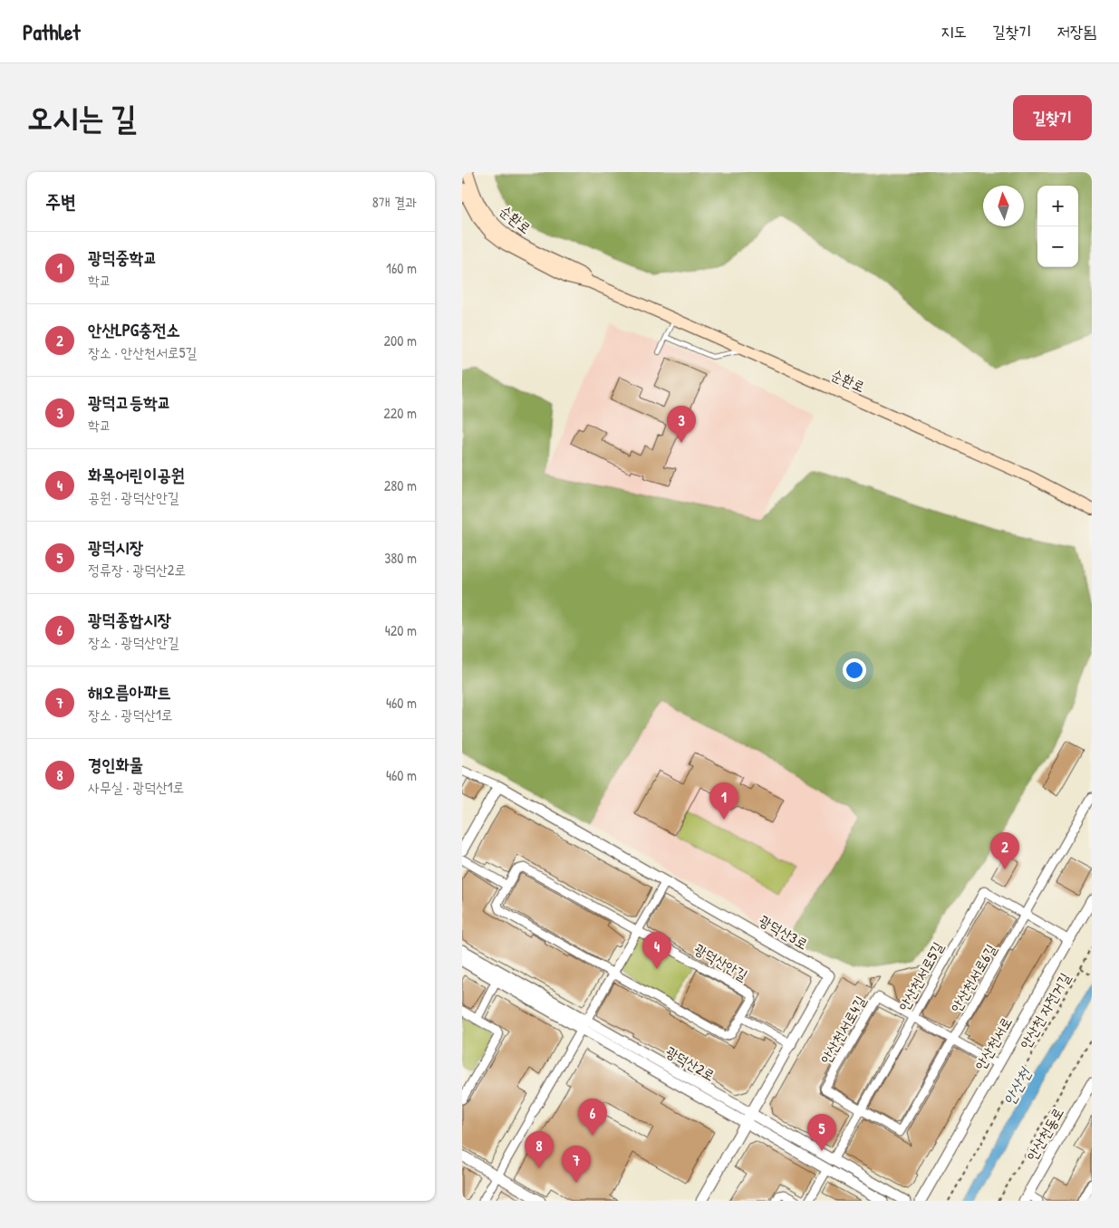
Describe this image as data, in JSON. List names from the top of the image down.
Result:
{
  "streets": {
    "main road": ["순환로"],
    "street": [
      "광덕산3로",
      "광덕산안길",
      "안산천서로5길",
      "안산천서로6길",
      "안산천서로4길",
      "안산천서로",
      "광덕산2로",
      "안산천동로"
    ],
    "path": ["안산천 자전거길"]
  },
  "crossings": [
    ["광덕산3로", "광덕산2로"],
    ["안산천서로5길", "안산천서로6길"],
    ["안산천서로5길", "안산천서로4길"],
    ["안산천서로5길", "안산천서로"],
    ["안산천서로5길", "광덕산2로"],
    ["안산천서로6길", "안산천서로4길"],
    ["안산천서로4길", "안산천서로"]
  ],
  "water": ["안산천"],
  "north": "top",
  "page": {
    "header": "Pathlet",
    "nav": ["지도", "길찾기", "저장됨"],
    "buttons": "길찾기",
    "title": "오시는 길",
    "heading": ["주변", "8개 결과"],
    "map_buttons": ["+", "−"],
    "list": [
      {
        "mark": "1",
        "name": "광덕중학교",
        "note": "학교",
        "value": "160 m"
      },
      {
        "mark": "2",
        "name": "안산LPG충전소",
        "note": "장소 · 안산천서로5길",
        "value": "200 m"
      },
      {
        "mark": "3",
        "name": "광덕고등학교",
        "note": "학교",
        "value": "220 m"
      },
      {
        "mark": "4",
        "name": "화목어린이공원",
        "note": "공원 · 광덕산안길",
        "value": "280 m"
      },
      {
        "mark": "5",
        "name": "광덕시장",
        "note": "정류장 · 광덕산2로",
        "value": "380 m"
      },
      {
        "mark": "6",
        "name": "광덕종합시장",
        "note": "장소 · 광덕산안길",
        "value": "420 m"
      },
      {
        "mark": "7",
        "name": "해오름아파트",
        "note": "장소 · 광덕산1로",
        "value": "460 m"
      },
      {
        "mark": "8",
        "name": "경인화물",
        "note": "사무실 · 광덕산1로",
        "value": "460 m"
      }
    ],
    "pins": [
      "3",
      "1",
      "2",
      "4",
      "6",
      "5",
      "8",
      "7"
    ]
  }
}
